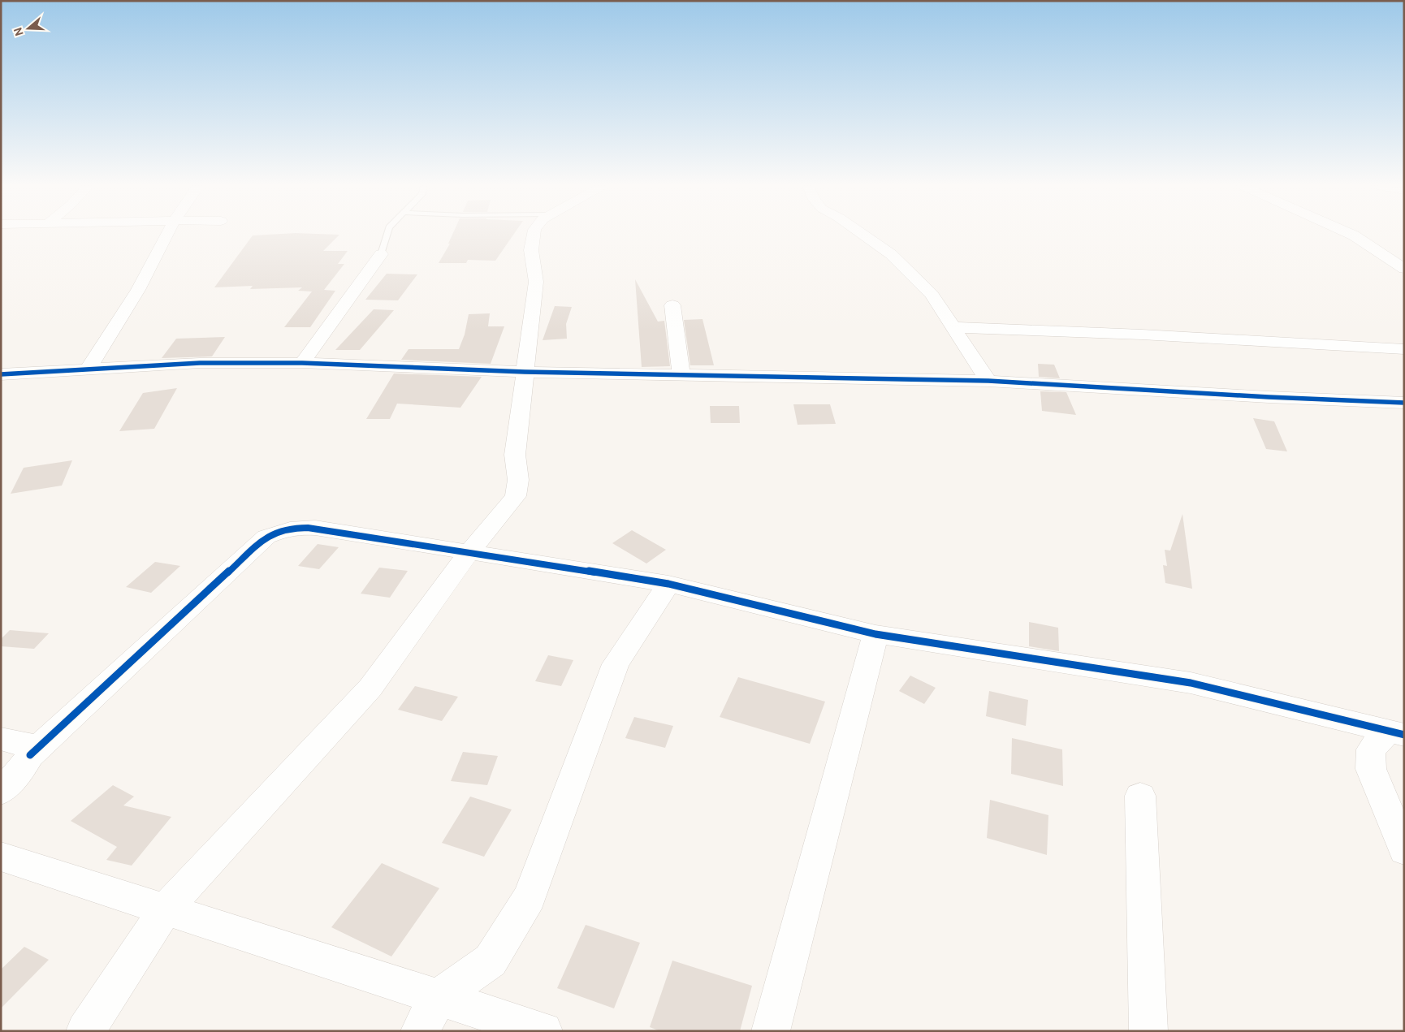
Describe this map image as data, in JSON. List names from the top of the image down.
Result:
{
  "north": "left"
}
